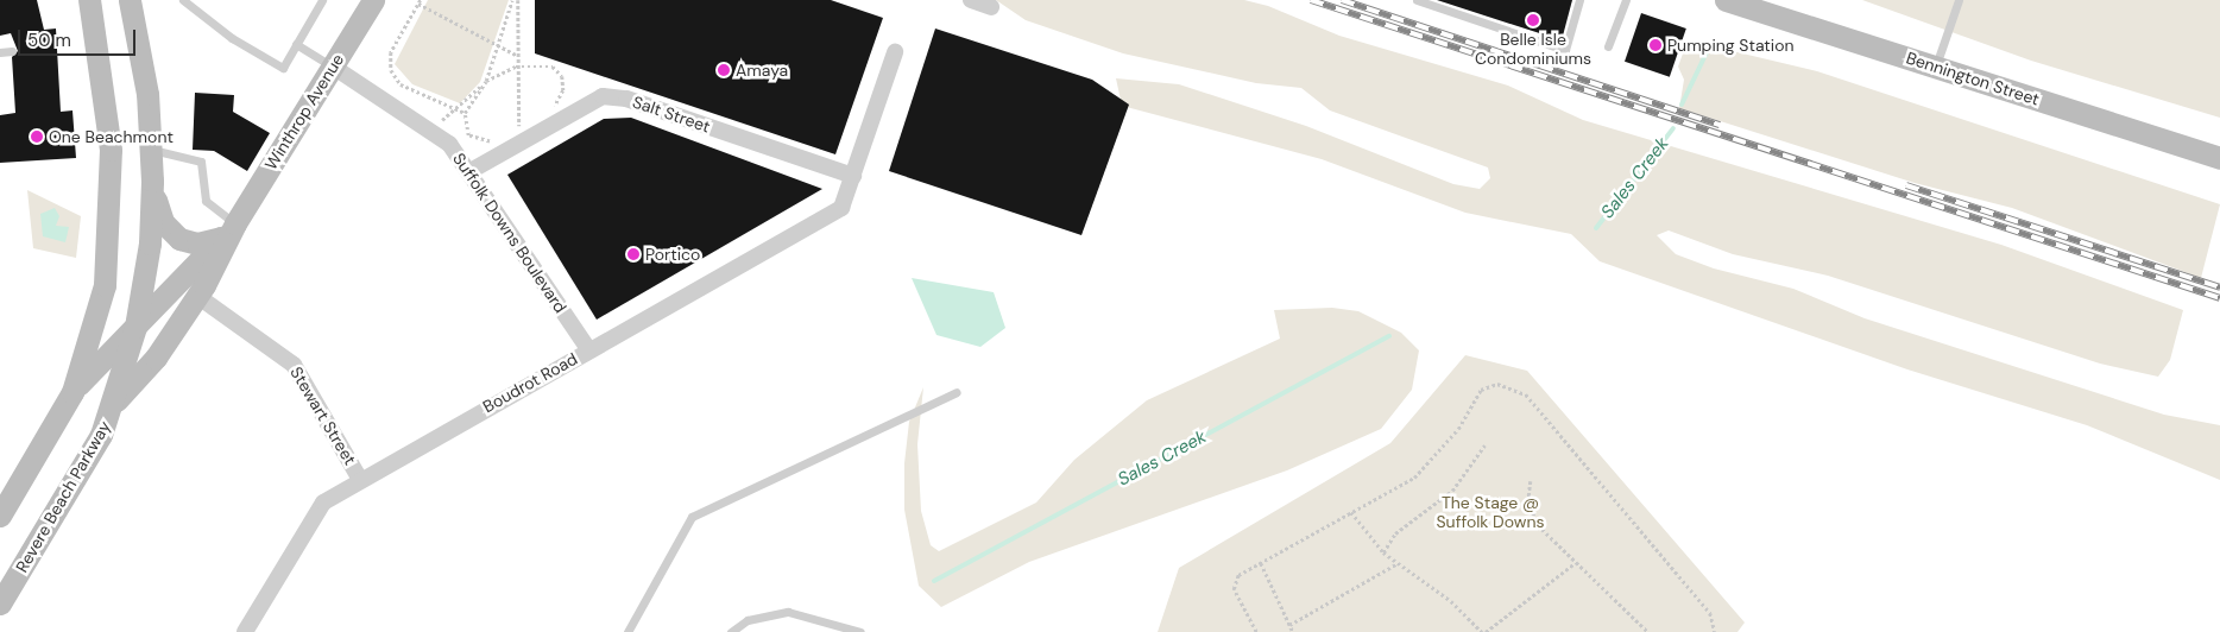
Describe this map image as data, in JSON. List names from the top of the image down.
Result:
{
  "streets": {
    "main road": ["Bennington Street", "Winthrop Avenue", "Revere Beach Parkway"],
    "street": [
      "Salt Street",
      "Suffolk Downs Boulevard",
      "Boudrot Road",
      "Stewart Street"
    ]
  },
  "crossings": [
    ["Winthrop Avenue", "Suffolk Downs Boulevard"],
    ["Winthrop Avenue", "Stewart Street"],
    ["Winthrop Avenue", "Revere Beach Parkway"],
    ["Salt Street", "Suffolk Downs Boulevard"],
    ["Salt Street", "Boudrot Road"],
    ["Suffolk Downs Boulevard", "Boudrot Road"],
    ["Boudrot Road", "Stewart Street"]
  ],
  "water": ["Sales Creek"],
  "parks": ["The Stage @ Suffolk Downs"],
  "places": [
    "Belle Isle Condominiums",
    "Pumping Station",
    "Amaya",
    "One Beachmont",
    "Portico"
  ],
  "scale_bar": "50 m"
}
